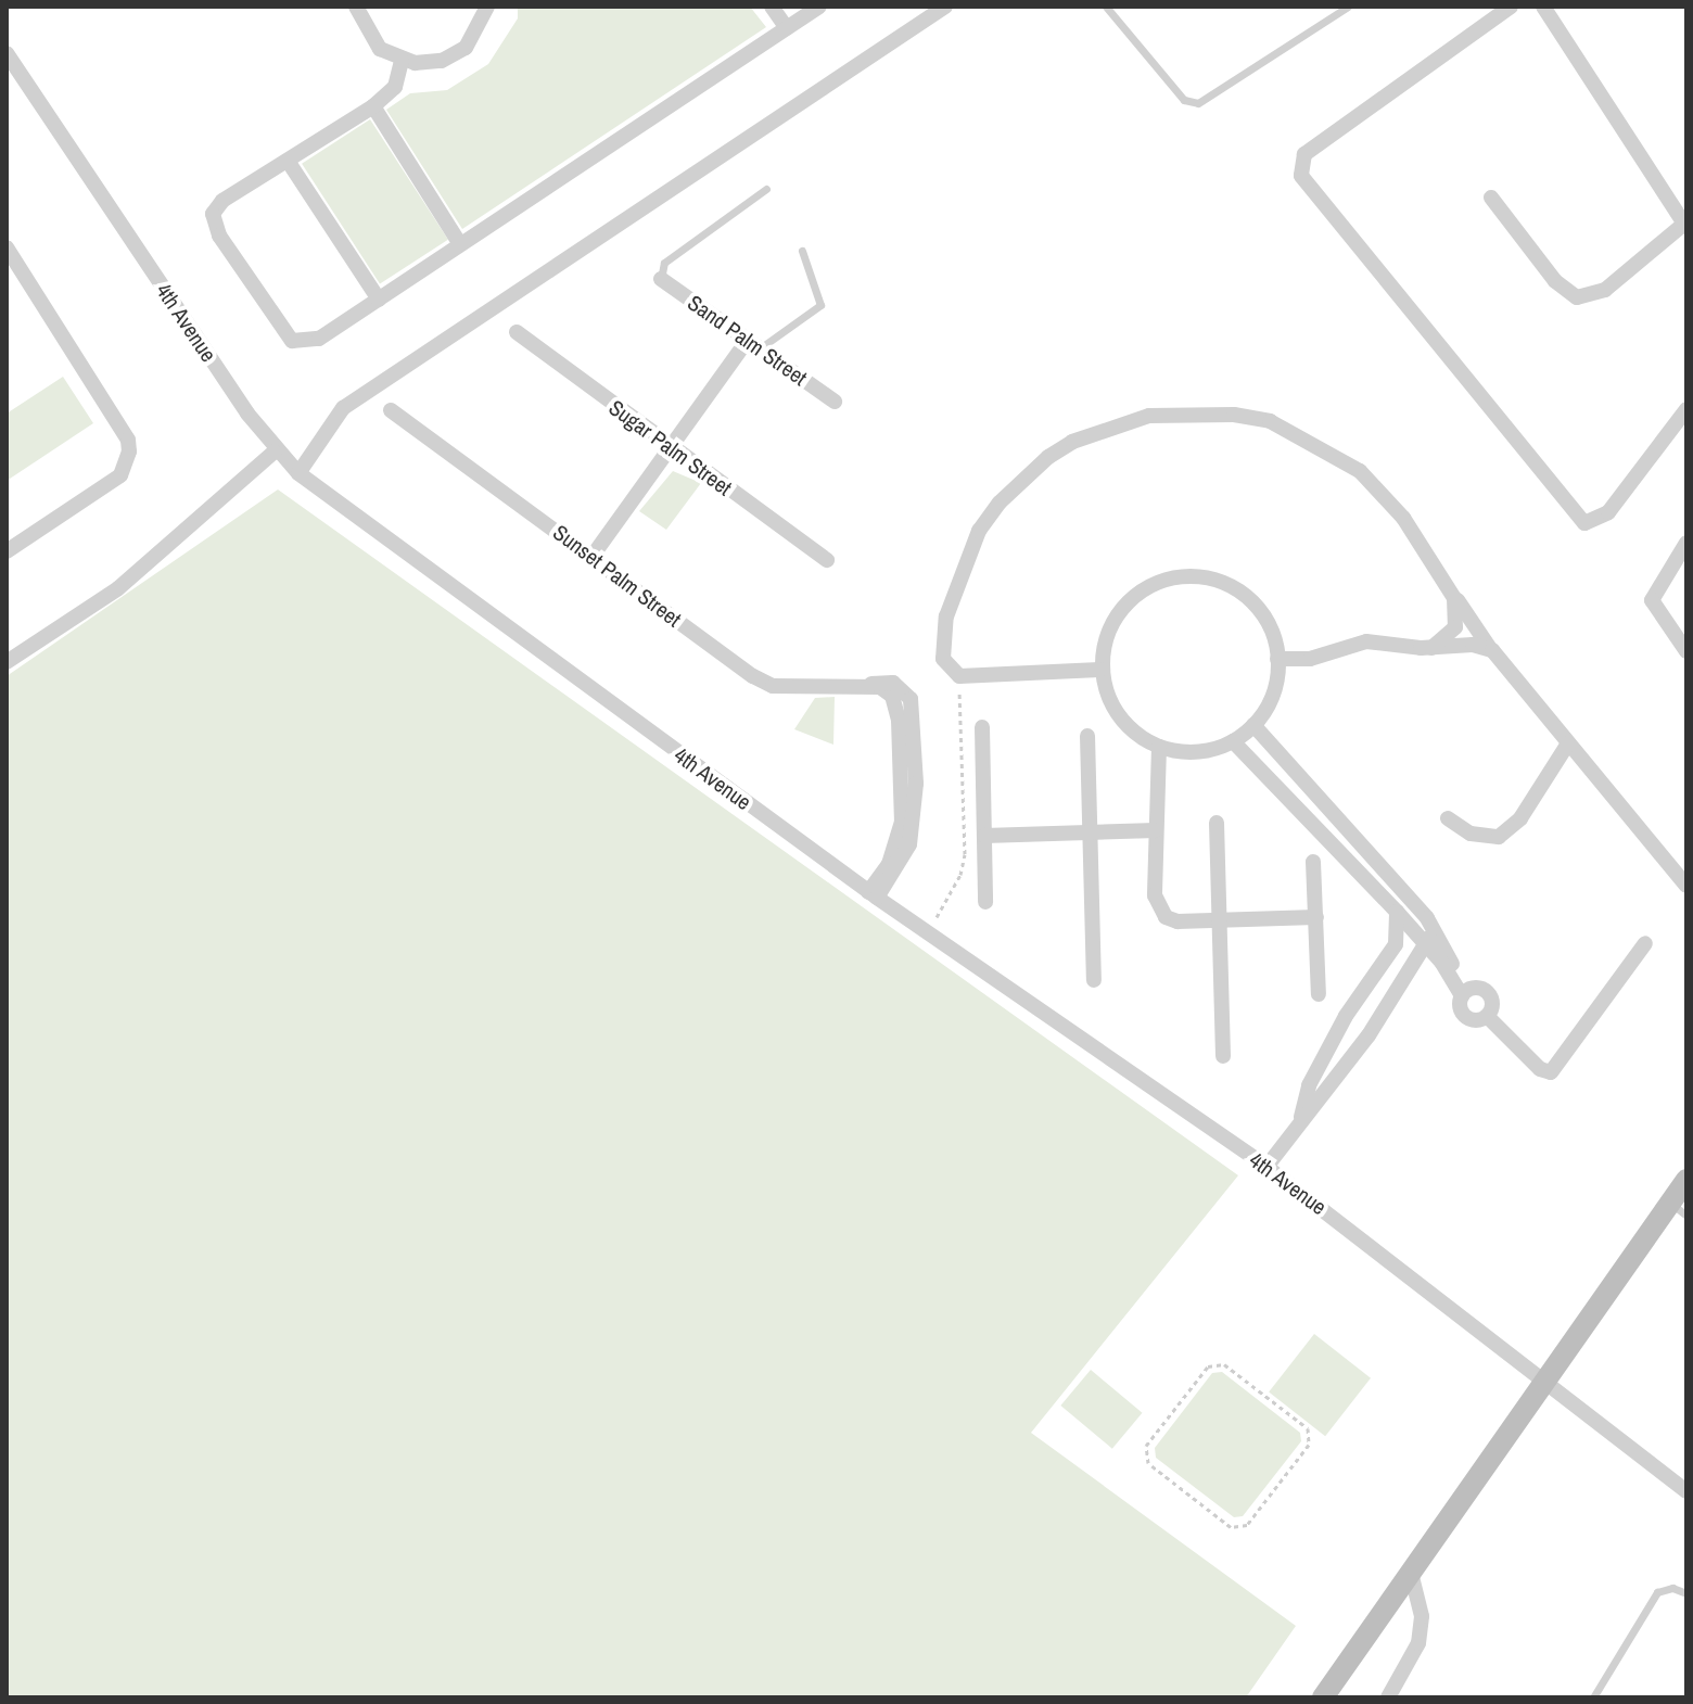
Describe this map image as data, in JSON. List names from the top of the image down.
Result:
{
  "streets": {
    "street": [
      "4th Avenue",
      "Sand Palm Street",
      "Sugar Palm Street",
      "Sunset Palm Street"
    ]
  },
  "crossings": [
    ["4th Avenue", "Sunset Palm Street"]
  ]
}
